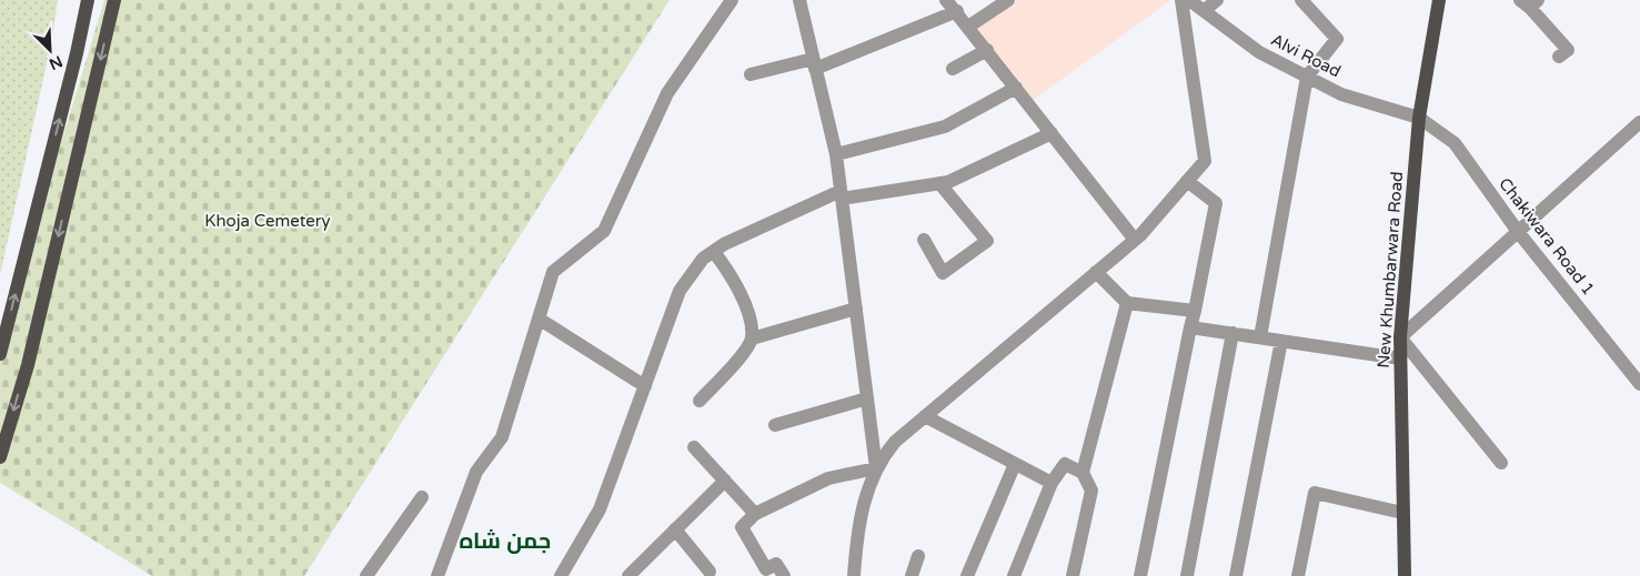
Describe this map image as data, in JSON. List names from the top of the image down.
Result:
{
  "streets": {
    "main road": ["New Khumbarwara Road"],
    "street": ["Alvi Road", "Chakiwara Road 1"]
  },
  "crossings": [
    ["Alvi Road", "Chakiwara Road 1"],
    ["Alvi Road", "New Khumbarwara Road"],
    ["Chakiwara Road 1", "New Khumbarwara Road"]
  ],
  "districts": ["جمن شاہ"],
  "parks": ["Khoja Cemetery"],
  "north": "bottom right"
}
